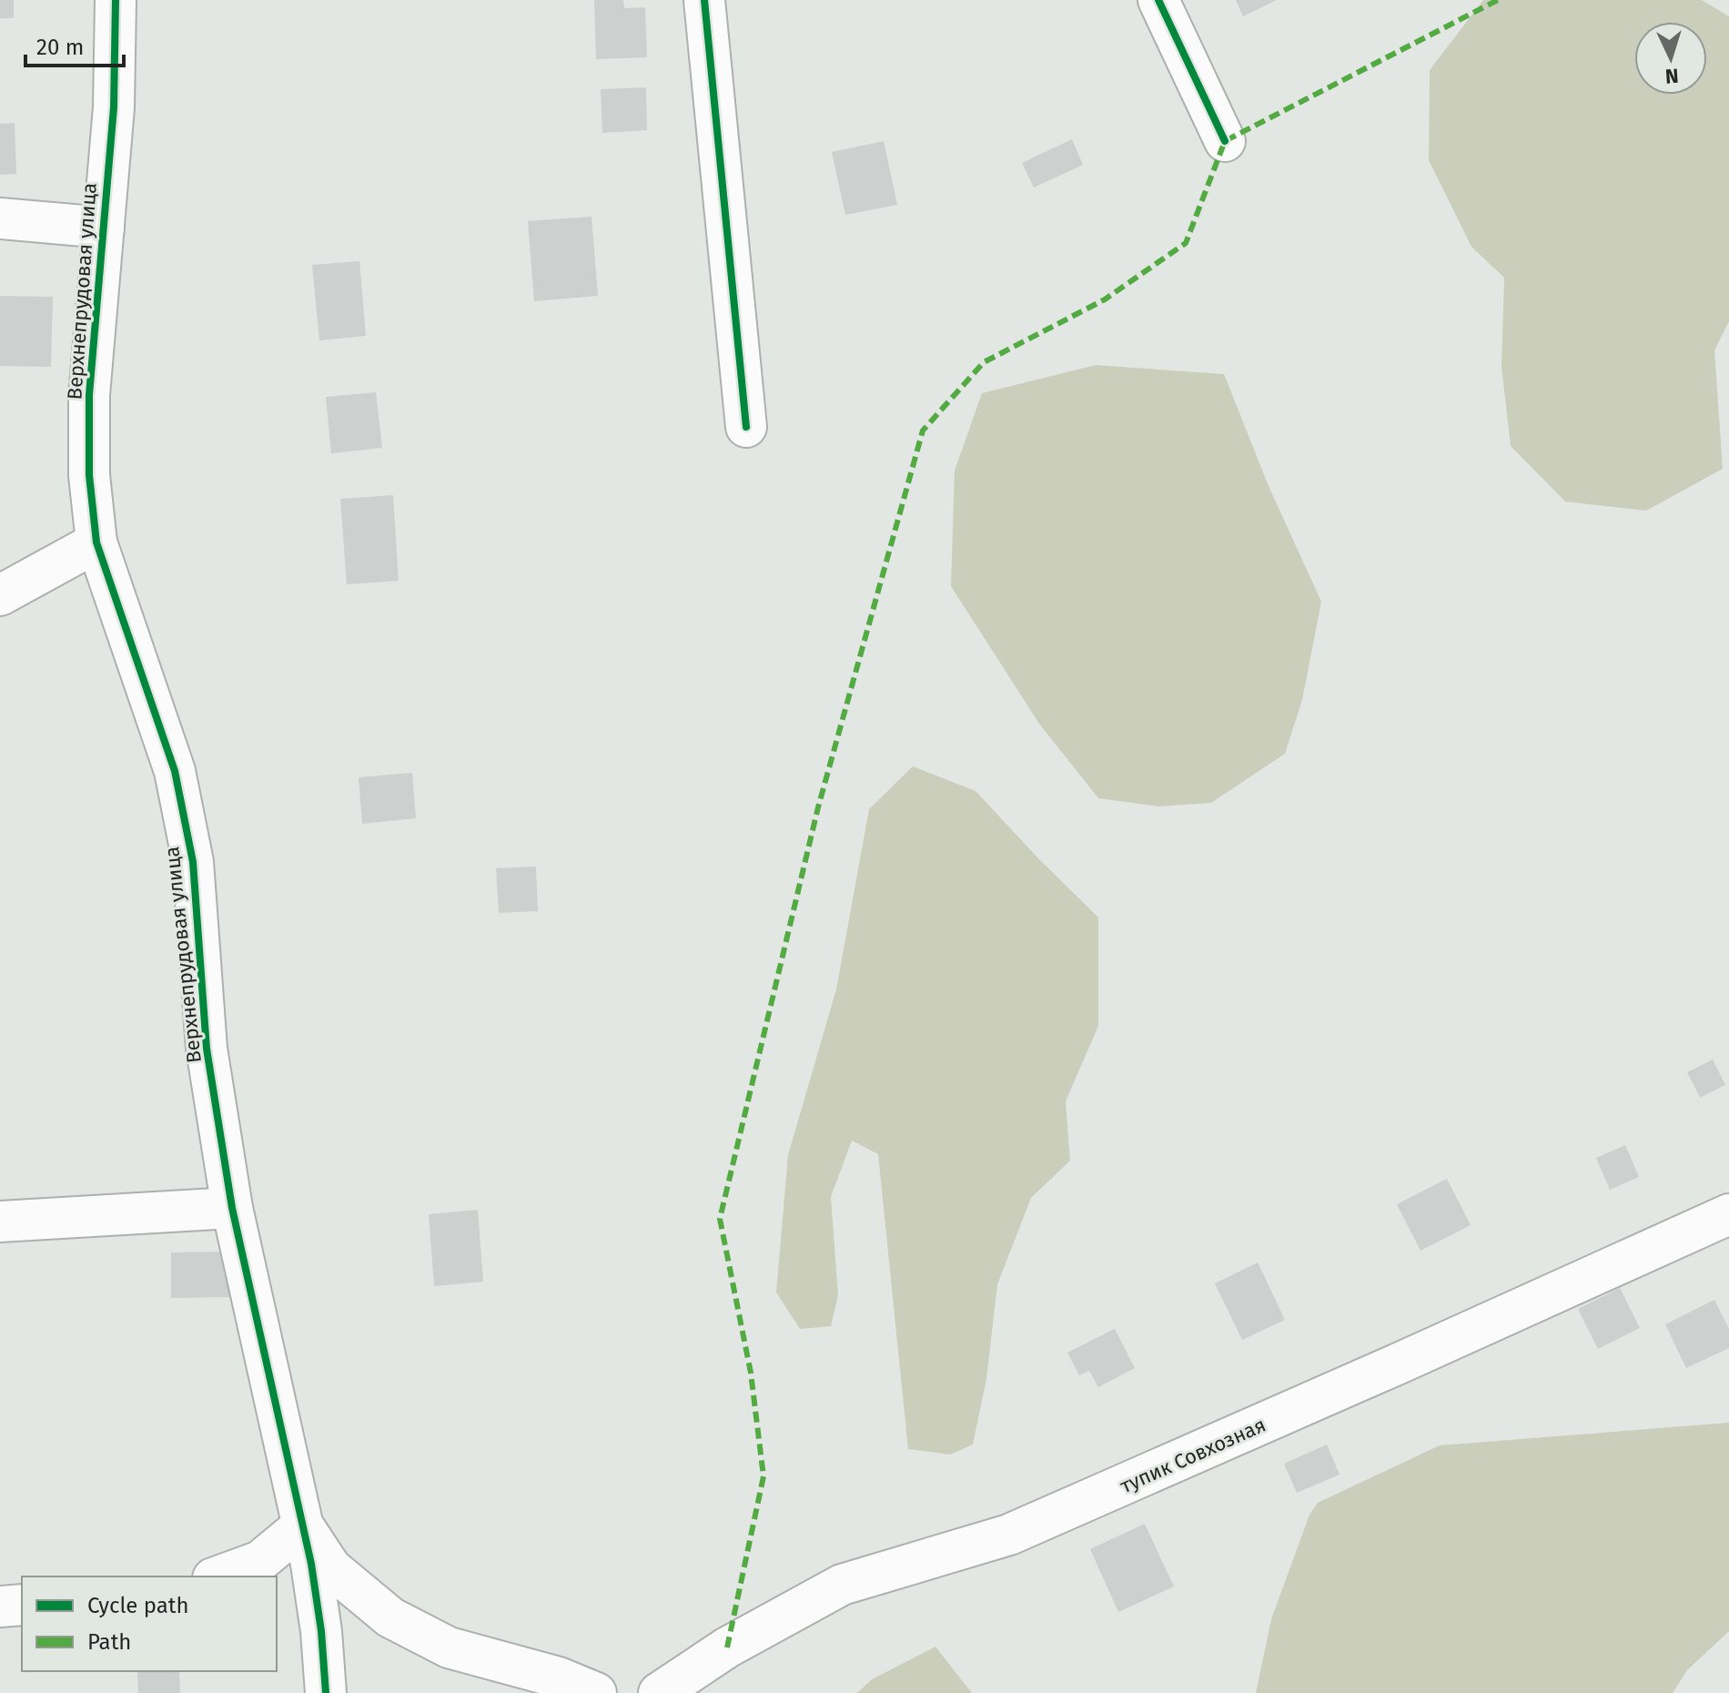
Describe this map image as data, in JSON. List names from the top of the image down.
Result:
{
  "streets": {
    "street": ["Верхнепрудовая улица", "тупик Совхозная"]
  },
  "legend": ["Cycle path", "Path"],
  "scale_bar": "20 m",
  "north": "bottom"
}
